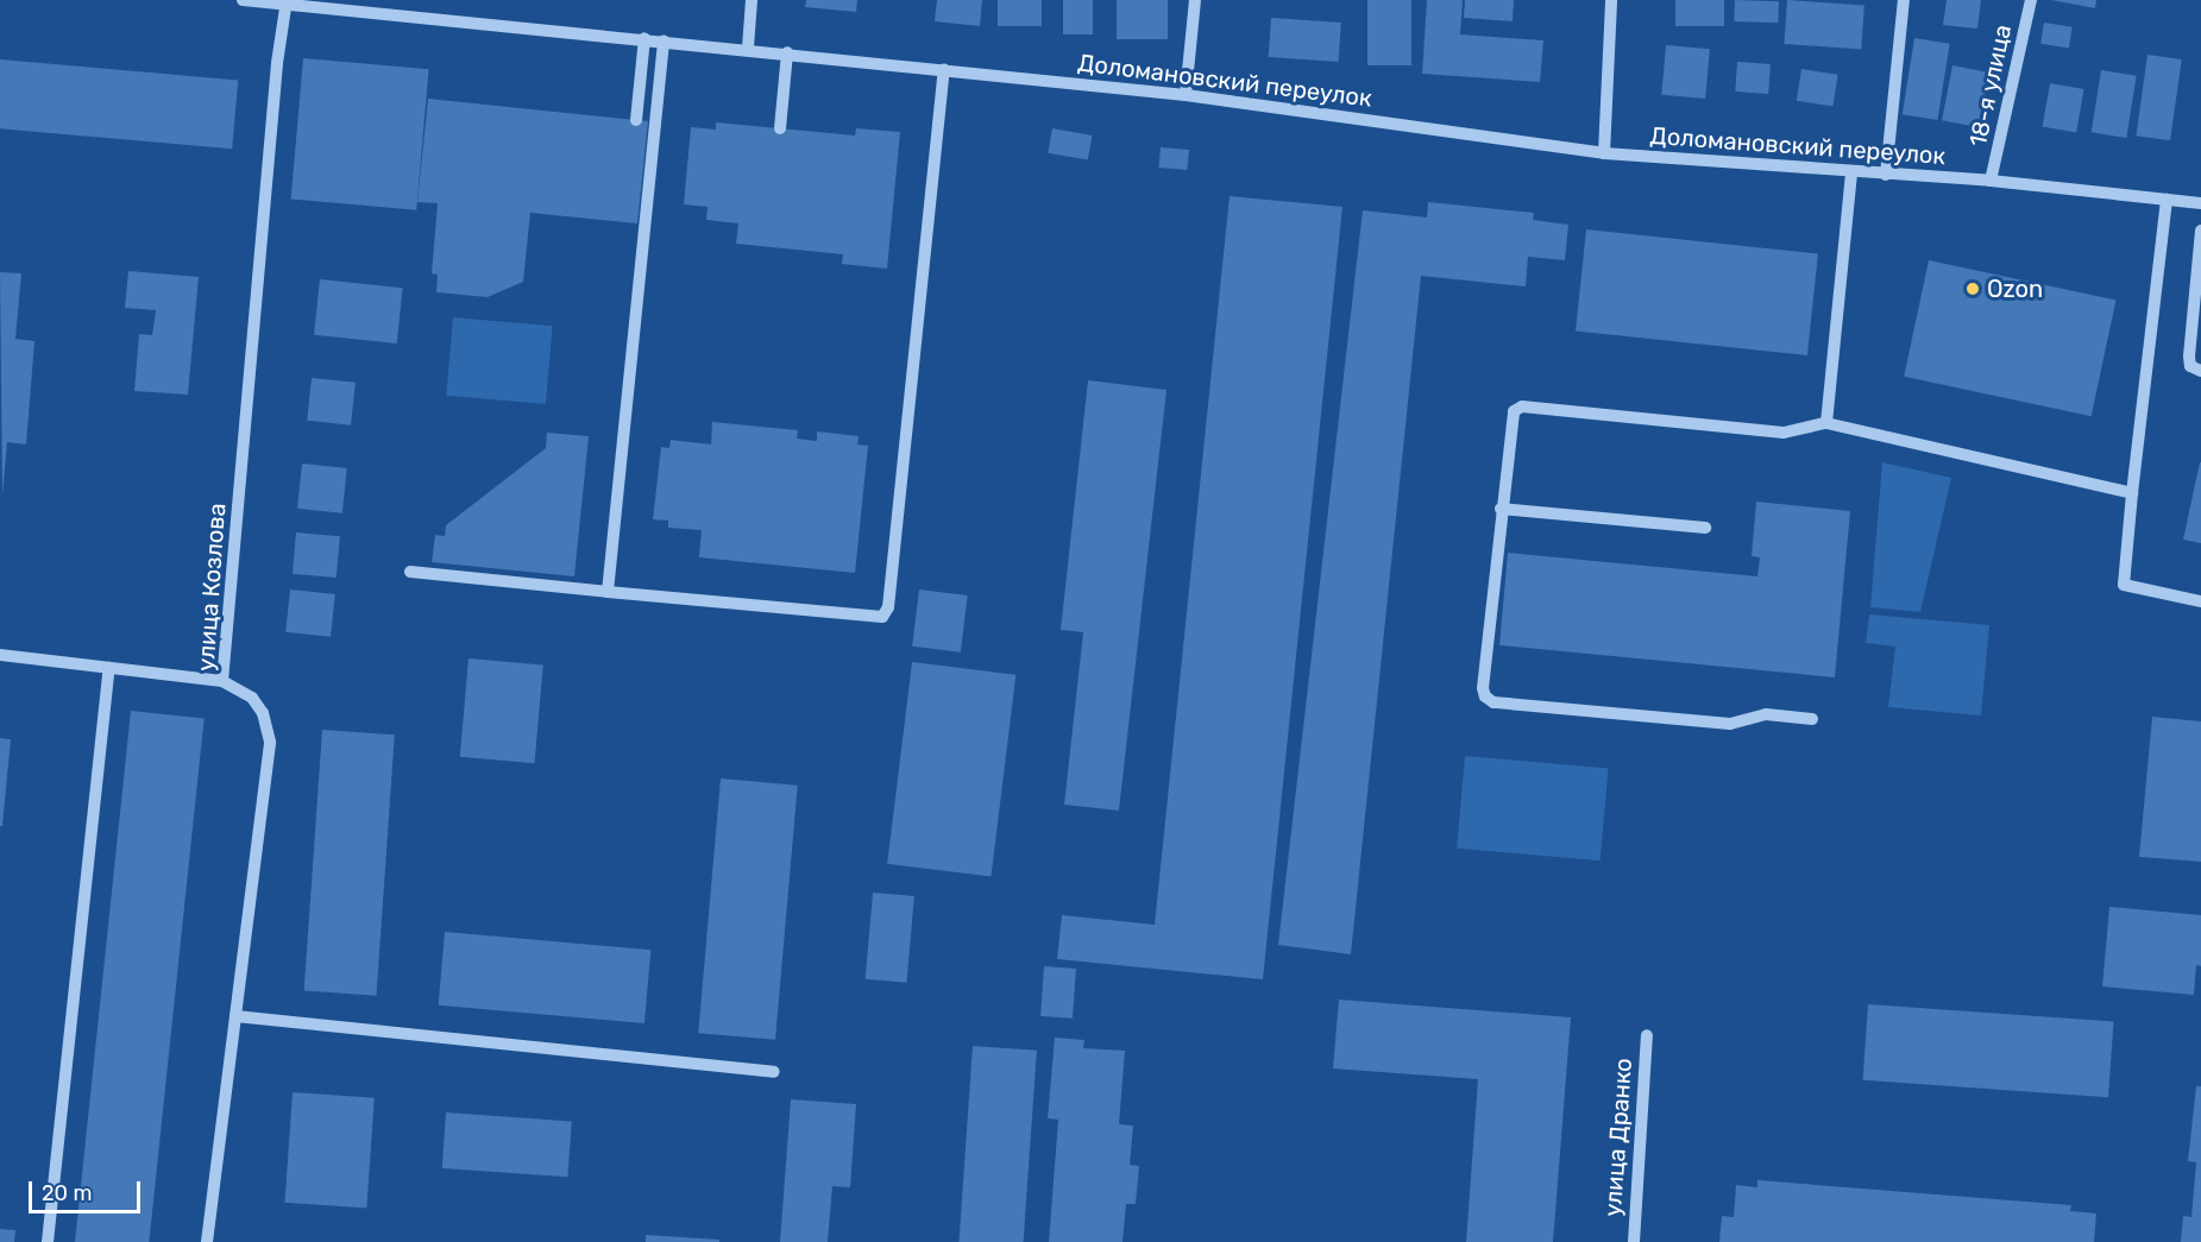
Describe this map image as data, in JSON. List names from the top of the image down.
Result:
{
  "streets": {
    "street": [
      "Доломановский переулок",
      "18-я улица",
      "улица Козлова",
      "улица Дранко"
    ]
  },
  "crossings": [
    ["Доломановский переулок", "18-я улица"],
    ["Доломановский переулок", "улица Козлова"]
  ],
  "places": ["Ozon"],
  "scale_bar": "20 m"
}
